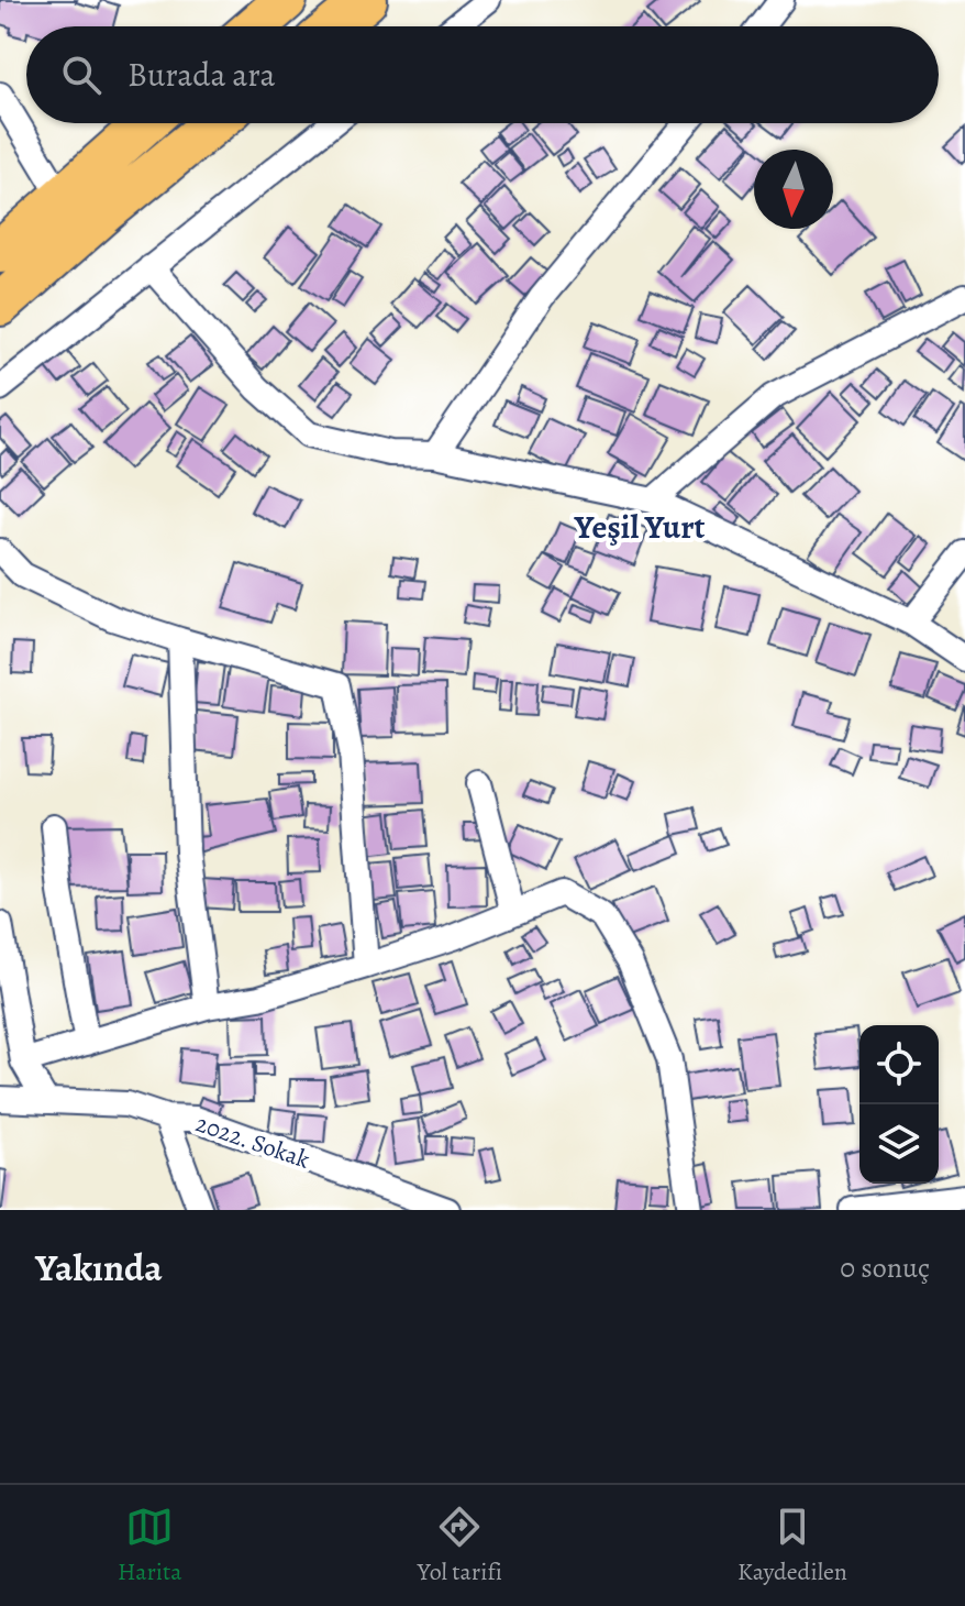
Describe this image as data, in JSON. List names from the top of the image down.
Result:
{
  "streets": {
    "street": ["2022. Sokak"]
  },
  "districts": ["Yeşil Yurt"],
  "north": "bottom",
  "page": {
    "search": "Burada ara",
    "heading": ["Yakında", "0 sonuç"],
    "nav": ["Harita", "Yol tarifi", "Kaydedilen"]
  }
}
